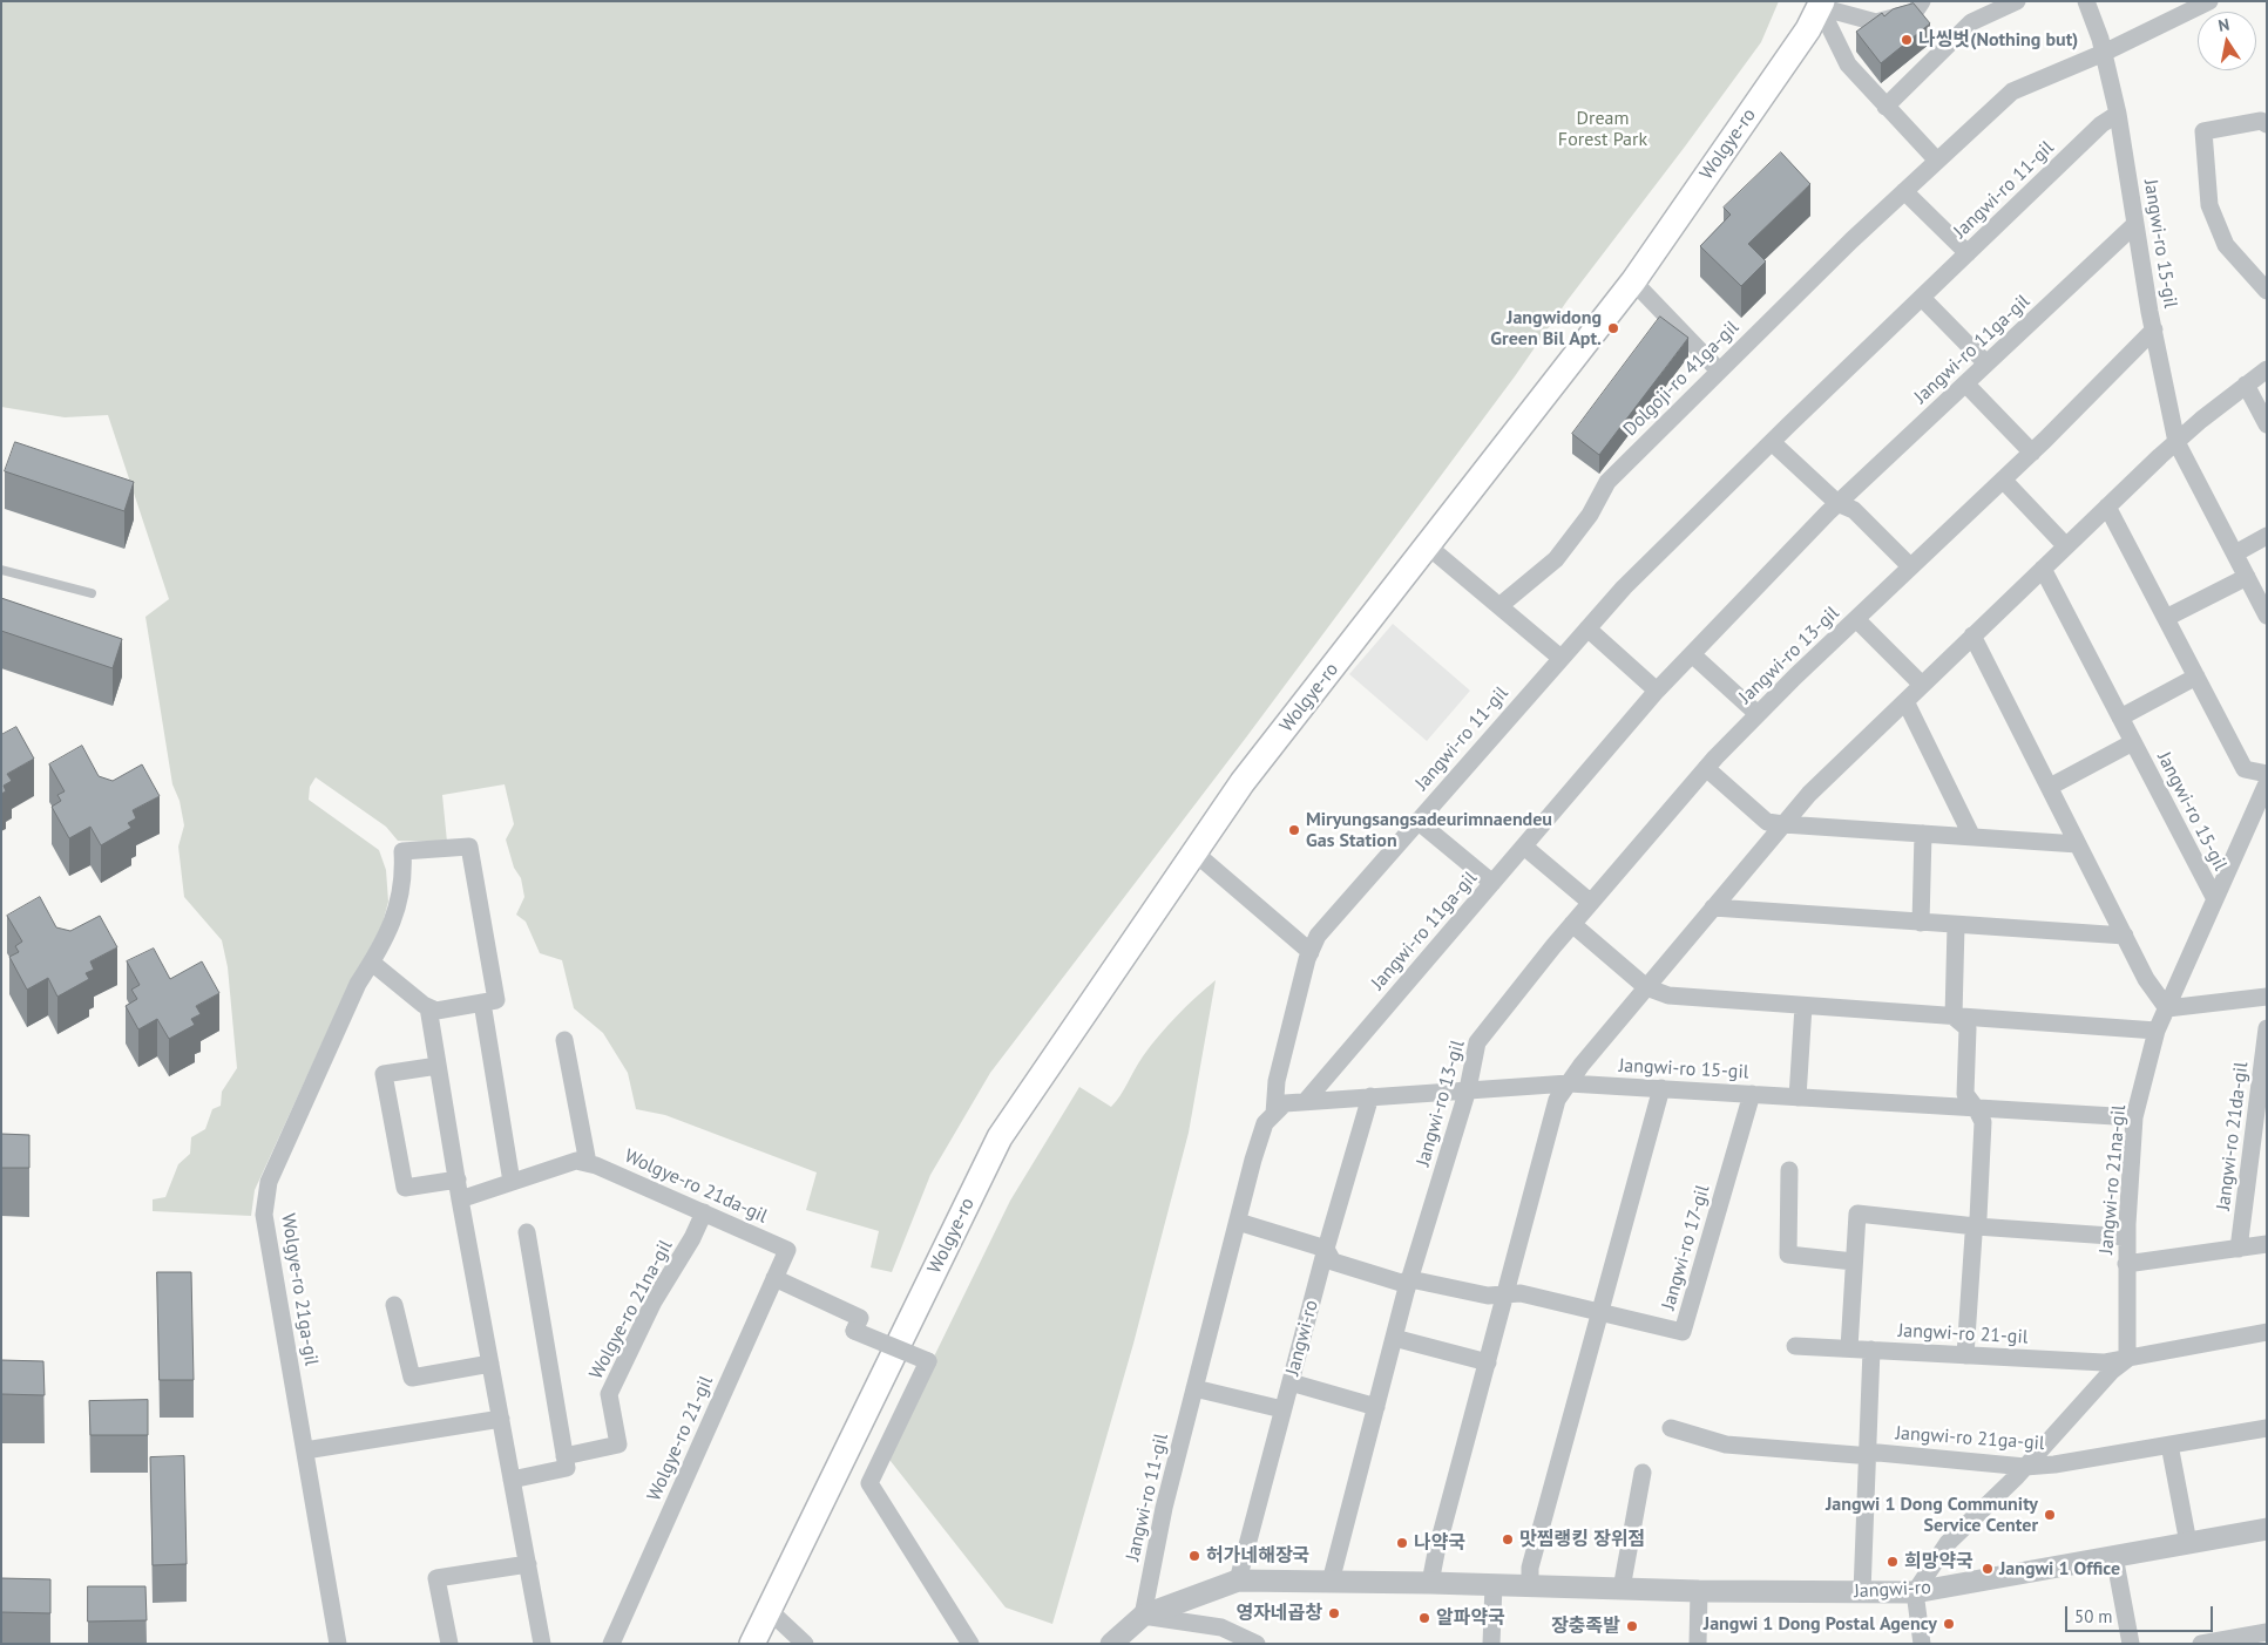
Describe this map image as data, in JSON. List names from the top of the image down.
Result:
{
  "streets": {
    "main road": ["Wolgye-ro"],
    "street": [
      "Jangwi-ro 11-gil",
      "Jangwi-ro 15-gil",
      "Jangwi-ro 11ga-gil",
      "Dolgoji-ro 41ga-gil",
      "Jangwi-ro 13-gil",
      "Jangwi-ro 21da-gil",
      "Jangwi-ro 21na-gil",
      "Wolgye-ro 21da-gil",
      "Jangwi-ro 17-gil",
      "Wolgye-ro 21ga-gil",
      "Wolgye-ro 21na-gil",
      "Jangwi-ro 21-gil",
      "Jangwi-ro",
      "Wolgye-ro 21-gil",
      "Jangwi-ro 21ga-gil"
    ]
  },
  "crossings": [
    ["Jangwi-ro 11-gil", "Jangwi-ro 15-gil"],
    ["Jangwi-ro 11-gil", "Jangwi-ro"],
    ["Jangwi-ro 15-gil", "Jangwi-ro 11ga-gil"],
    ["Jangwi-ro 15-gil", "Dolgoji-ro 41ga-gil"],
    ["Jangwi-ro 15-gil", "Jangwi-ro 13-gil"],
    ["Jangwi-ro 15-gil", "Jangwi-ro 21na-gil"],
    ["Jangwi-ro 15-gil", "Jangwi-ro 17-gil"],
    ["Jangwi-ro 15-gil", "Jangwi-ro"],
    ["Jangwi-ro 13-gil", "Jangwi-ro"],
    ["Jangwi-ro 21na-gil", "Jangwi-ro 21-gil"],
    ["Wolgye-ro 21da-gil", "Wolgye-ro 21na-gil"],
    ["Wolgye-ro 21da-gil", "Wolgye-ro 21-gil"]
  ],
  "parks": ["Dream Forest Park"],
  "places": [
    "나씽벗(Nothing but)",
    "Jangwidong Green Bil Apt.",
    "Miryungsangsadeurimnaendeu Gas Station",
    "Jangwi 1 Dong Community Service Center",
    "맛찜랭킹 장위점",
    "나약국",
    "허가네해장국",
    "희망약국",
    "Jangwi 1 Office",
    "영자네곱창",
    "알파약국",
    "Jangwi 1 Dong Postal Agency",
    "장충족발"
  ],
  "scale_bar": "50 m",
  "north": "top"
}
